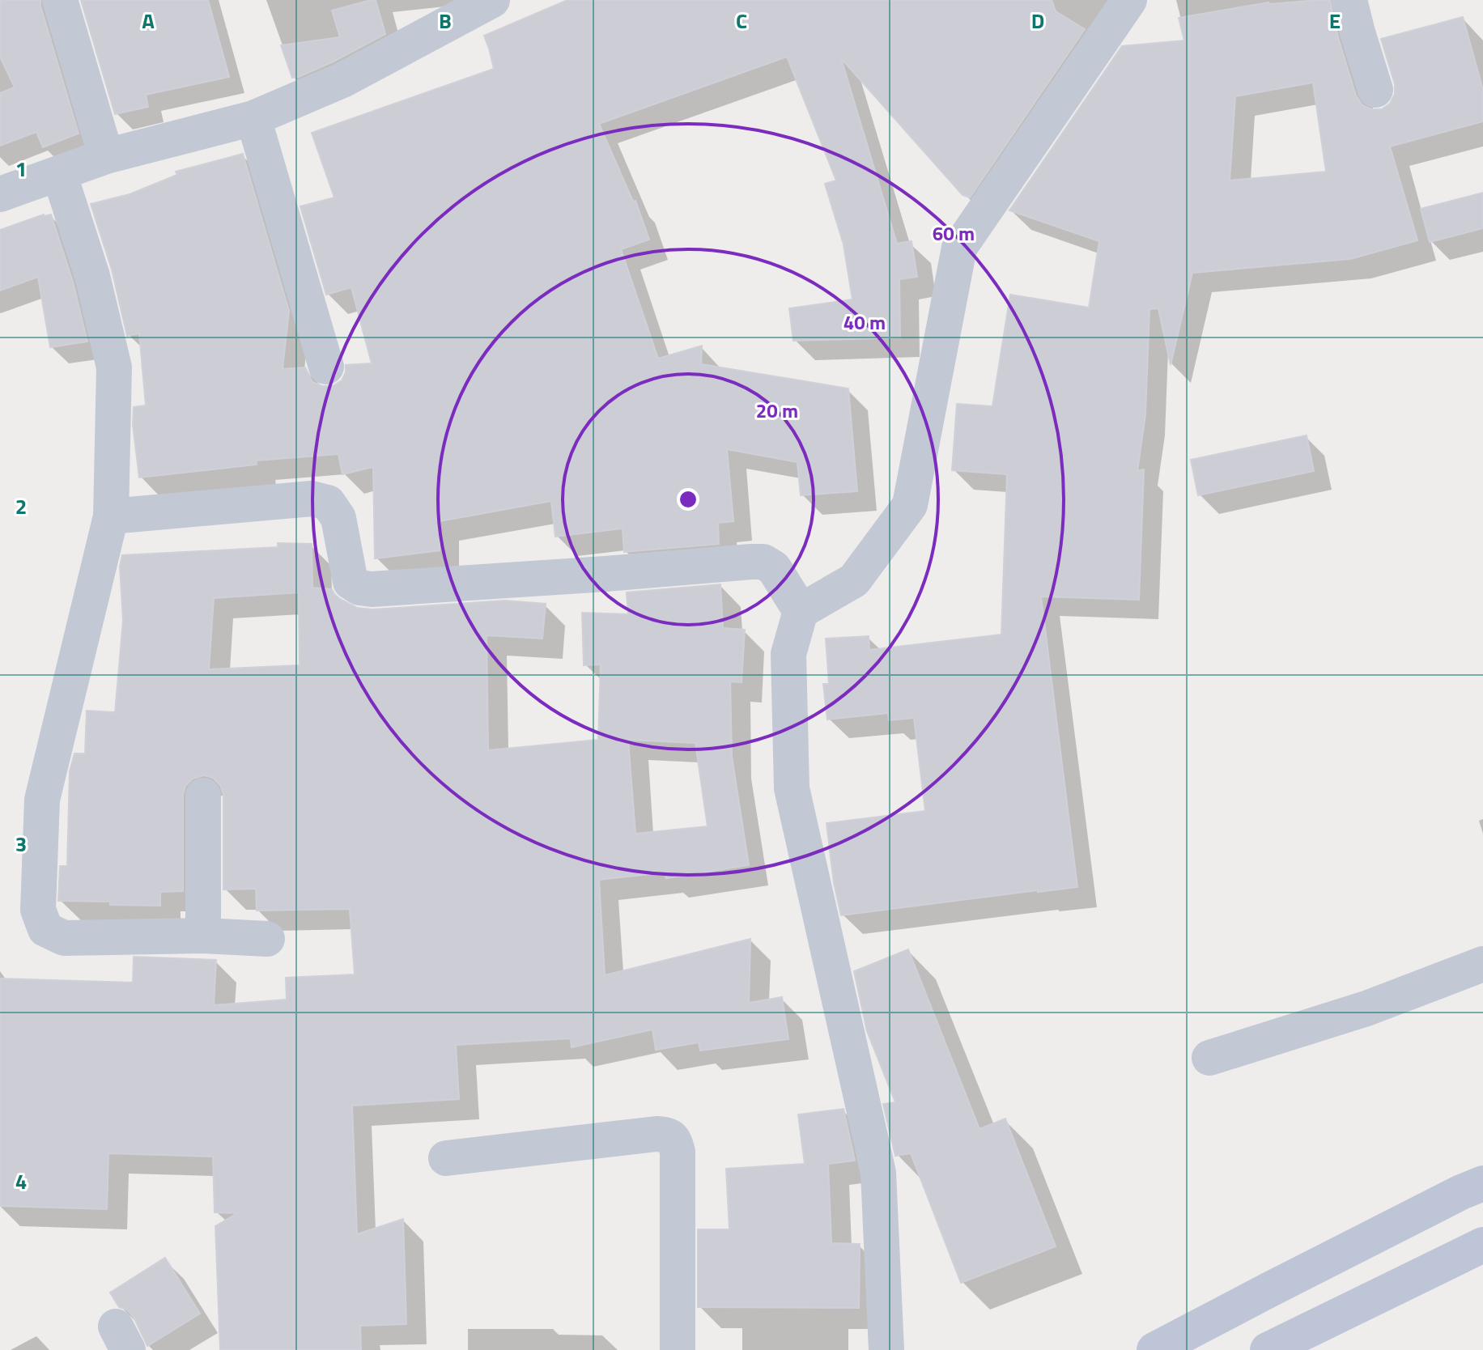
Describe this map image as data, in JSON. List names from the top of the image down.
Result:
{
  "grid": {
    "columns": [
      "A",
      "B",
      "C",
      "D",
      "E"
    ],
    "rows": [
      "1",
      "2",
      "3",
      "4"
    ]
  },
  "rings": ["60 m", "40 m", "20 m"]
}
